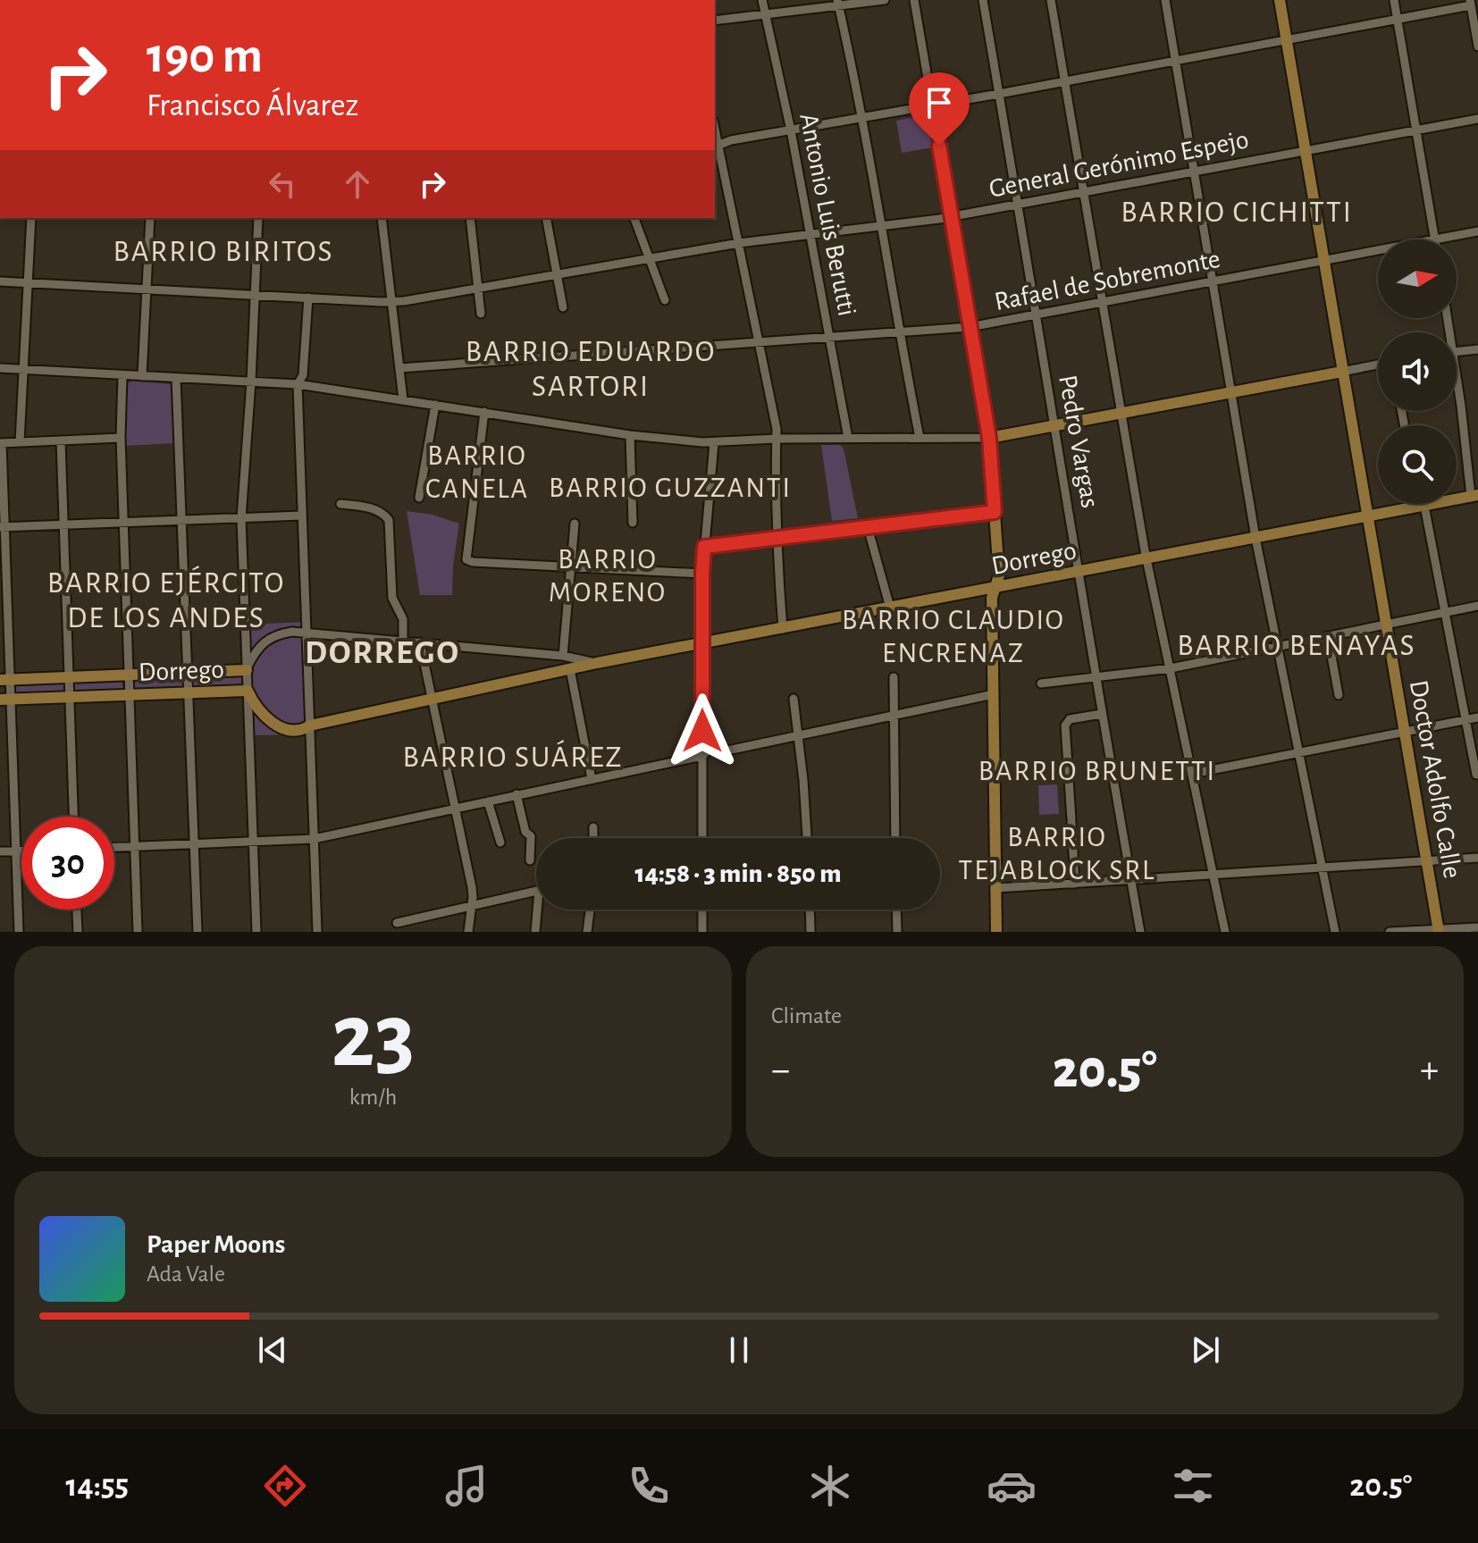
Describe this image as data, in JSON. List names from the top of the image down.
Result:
{
  "streets": {
    "main road": ["Dorrego", "Doctor Adolfo Calle"],
    "street": [
      "General Gerónimo Espejo",
      "Antonio Luis Berutti",
      "Rafael de Sobremonte",
      "Pedro Vargas"
    ]
  },
  "crossings": [
    ["General Gerónimo Espejo", "Antonio Luis Berutti"],
    ["General Gerónimo Espejo", "Pedro Vargas"],
    ["General Gerónimo Espejo", "Doctor Adolfo Calle"],
    ["Antonio Luis Berutti", "Rafael de Sobremonte"],
    ["Rafael de Sobremonte", "Pedro Vargas"],
    ["Rafael de Sobremonte", "Doctor Adolfo Calle"],
    ["Pedro Vargas", "Dorrego"],
    ["Dorrego", "Doctor Adolfo Calle"]
  ],
  "districts": [
    "BARRIO CICHITTI",
    "BARRIO BIRITOS",
    "BARRIO EDUARDO SARTORI",
    "BARRIO CANELA",
    "BARRIO GUZZANTI",
    "BARRIO MORENO",
    "BARRIO EJÉRCITO DE LOS ANDES",
    "BARRIO CLAUDIO ENCRENAZ",
    "BARRIO BENAYAS",
    "DORREGO",
    "BARRIO SUÁREZ",
    "BARRIO BRUNETTI",
    "BARRIO TEJABLOCK SRL"
  ],
  "north": "right",
  "page": {
    "turn": ["190 m", "Francisco Álvarez"],
    "limit": "30",
    "trip": "14:58 · 3 min · 850 m",
    "tile": [
      ["23", "km/h"],
      "Climate"
    ],
    "heat": ["−", "20.5°", "+"],
    "song": ["Paper Moons", "Ada Vale"],
    "tabs": ["14:55", "20.5°"]
  }
}
